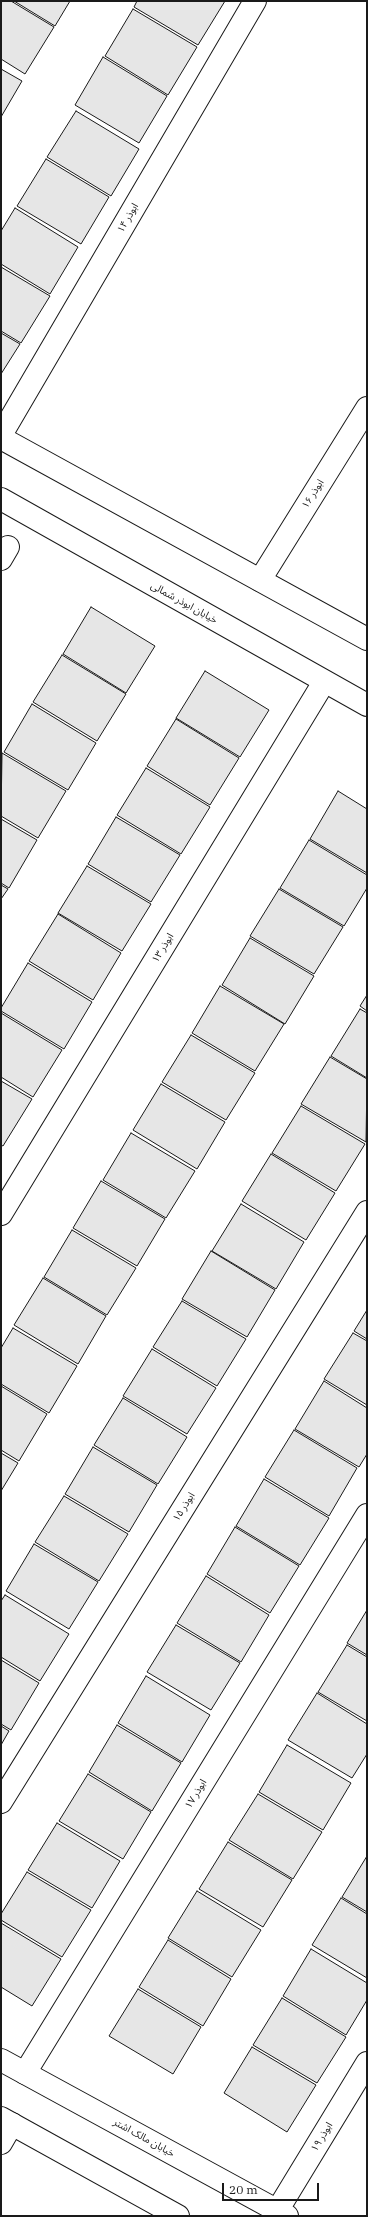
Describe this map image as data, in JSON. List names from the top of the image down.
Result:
{
  "streets": {
    "street": [
      "ابوذر ۱۴",
      "ابوذر ۱۶",
      "خیابان ابوذر شمالی",
      "ابوذر ۱۳",
      "ابوذر ۱۵",
      "ابوذر ۱۷",
      "ابوذر ۱۹",
      "خیابان مالک اشتر"
    ]
  },
  "crossings": [
    ["خیابان ابوذر شمالی", "ابوذر ۱۳"],
    ["ابوذر ۱۷", "خیابان مالک اشتر"],
    ["ابوذر ۱۹", "خیابان مالک اشتر"]
  ],
  "scale_bar": "20 m"
}
